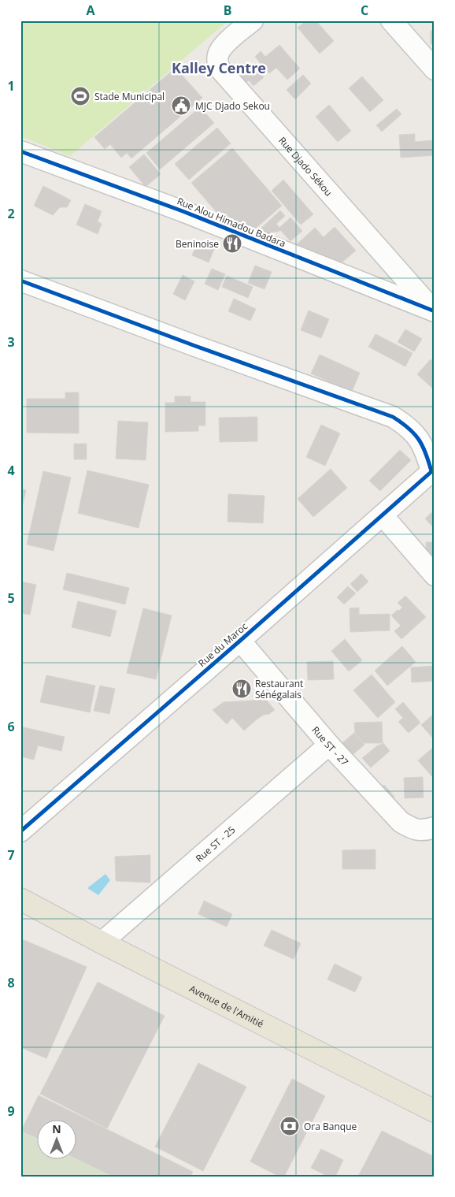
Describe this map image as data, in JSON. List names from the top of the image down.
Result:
{
  "streets": {
    "main road": ["Avenue de l'Amitié"],
    "street": [
      "Rue Djado Sékou",
      "Rue Alou Himadou Badara",
      "Rue du Maroc",
      "Rue ST - 27",
      "Rue ST - 25"
    ]
  },
  "crossings": [
    ["Rue Djado Sékou", "Rue Alou Himadou Badara"],
    ["Rue du Maroc", "Rue ST - 27"],
    ["Rue ST - 27", "Rue ST - 25"],
    ["Rue ST - 25", "Avenue de l'Amitié"]
  ],
  "districts": ["Kalley Centre"],
  "places": {
    "sports": ["Stade Municipal"],
    "public building": ["MJC Djado Sekou"],
    "restaurant": ["Beninoise", "Restaurant Sénégalais"],
    "bank": ["Ora Banque"]
  },
  "north": "top",
  "grid": {
    "columns": ["A", "B", "C"],
    "rows": [
      "1",
      "2",
      "3",
      "4",
      "5",
      "6",
      "7",
      "8",
      "9"
    ]
  }
}
